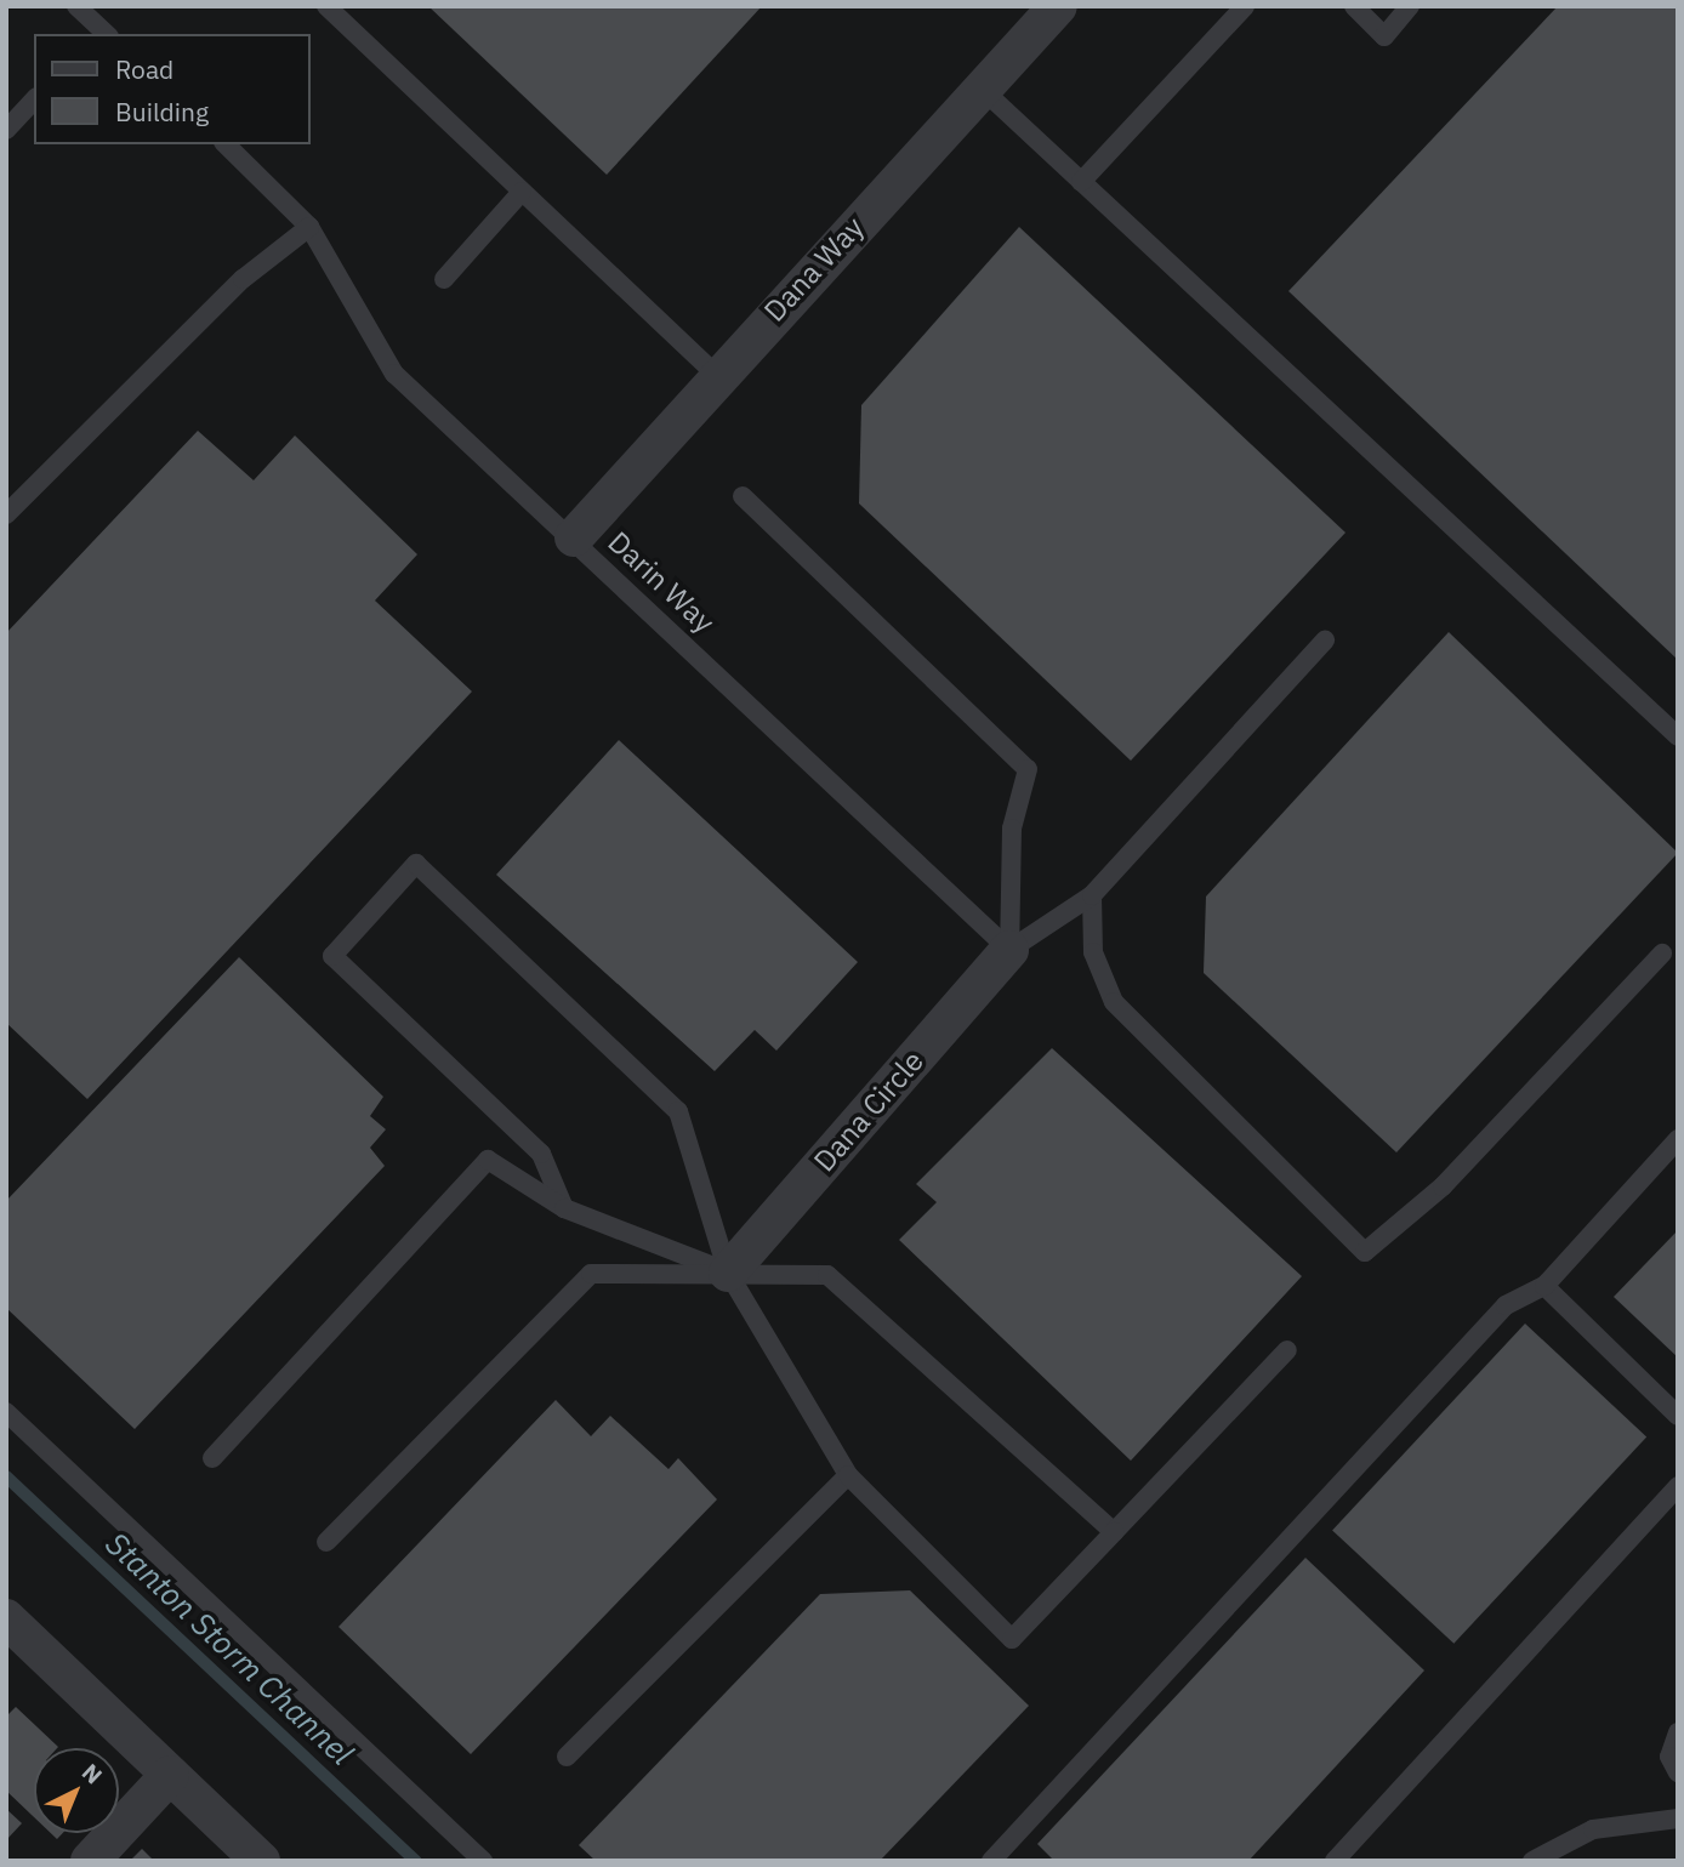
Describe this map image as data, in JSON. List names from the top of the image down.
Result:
{
  "streets": {
    "street": ["Dana Way", "Dana Circle"],
    "lane": ["Darin Way"]
  },
  "crossings": [
    ["Dana Way", "Darin Way"],
    ["Darin Way", "Dana Circle"]
  ],
  "water": ["Stanton Storm Channel"],
  "legend": ["Road", "Building"],
  "north": "top right"
}
